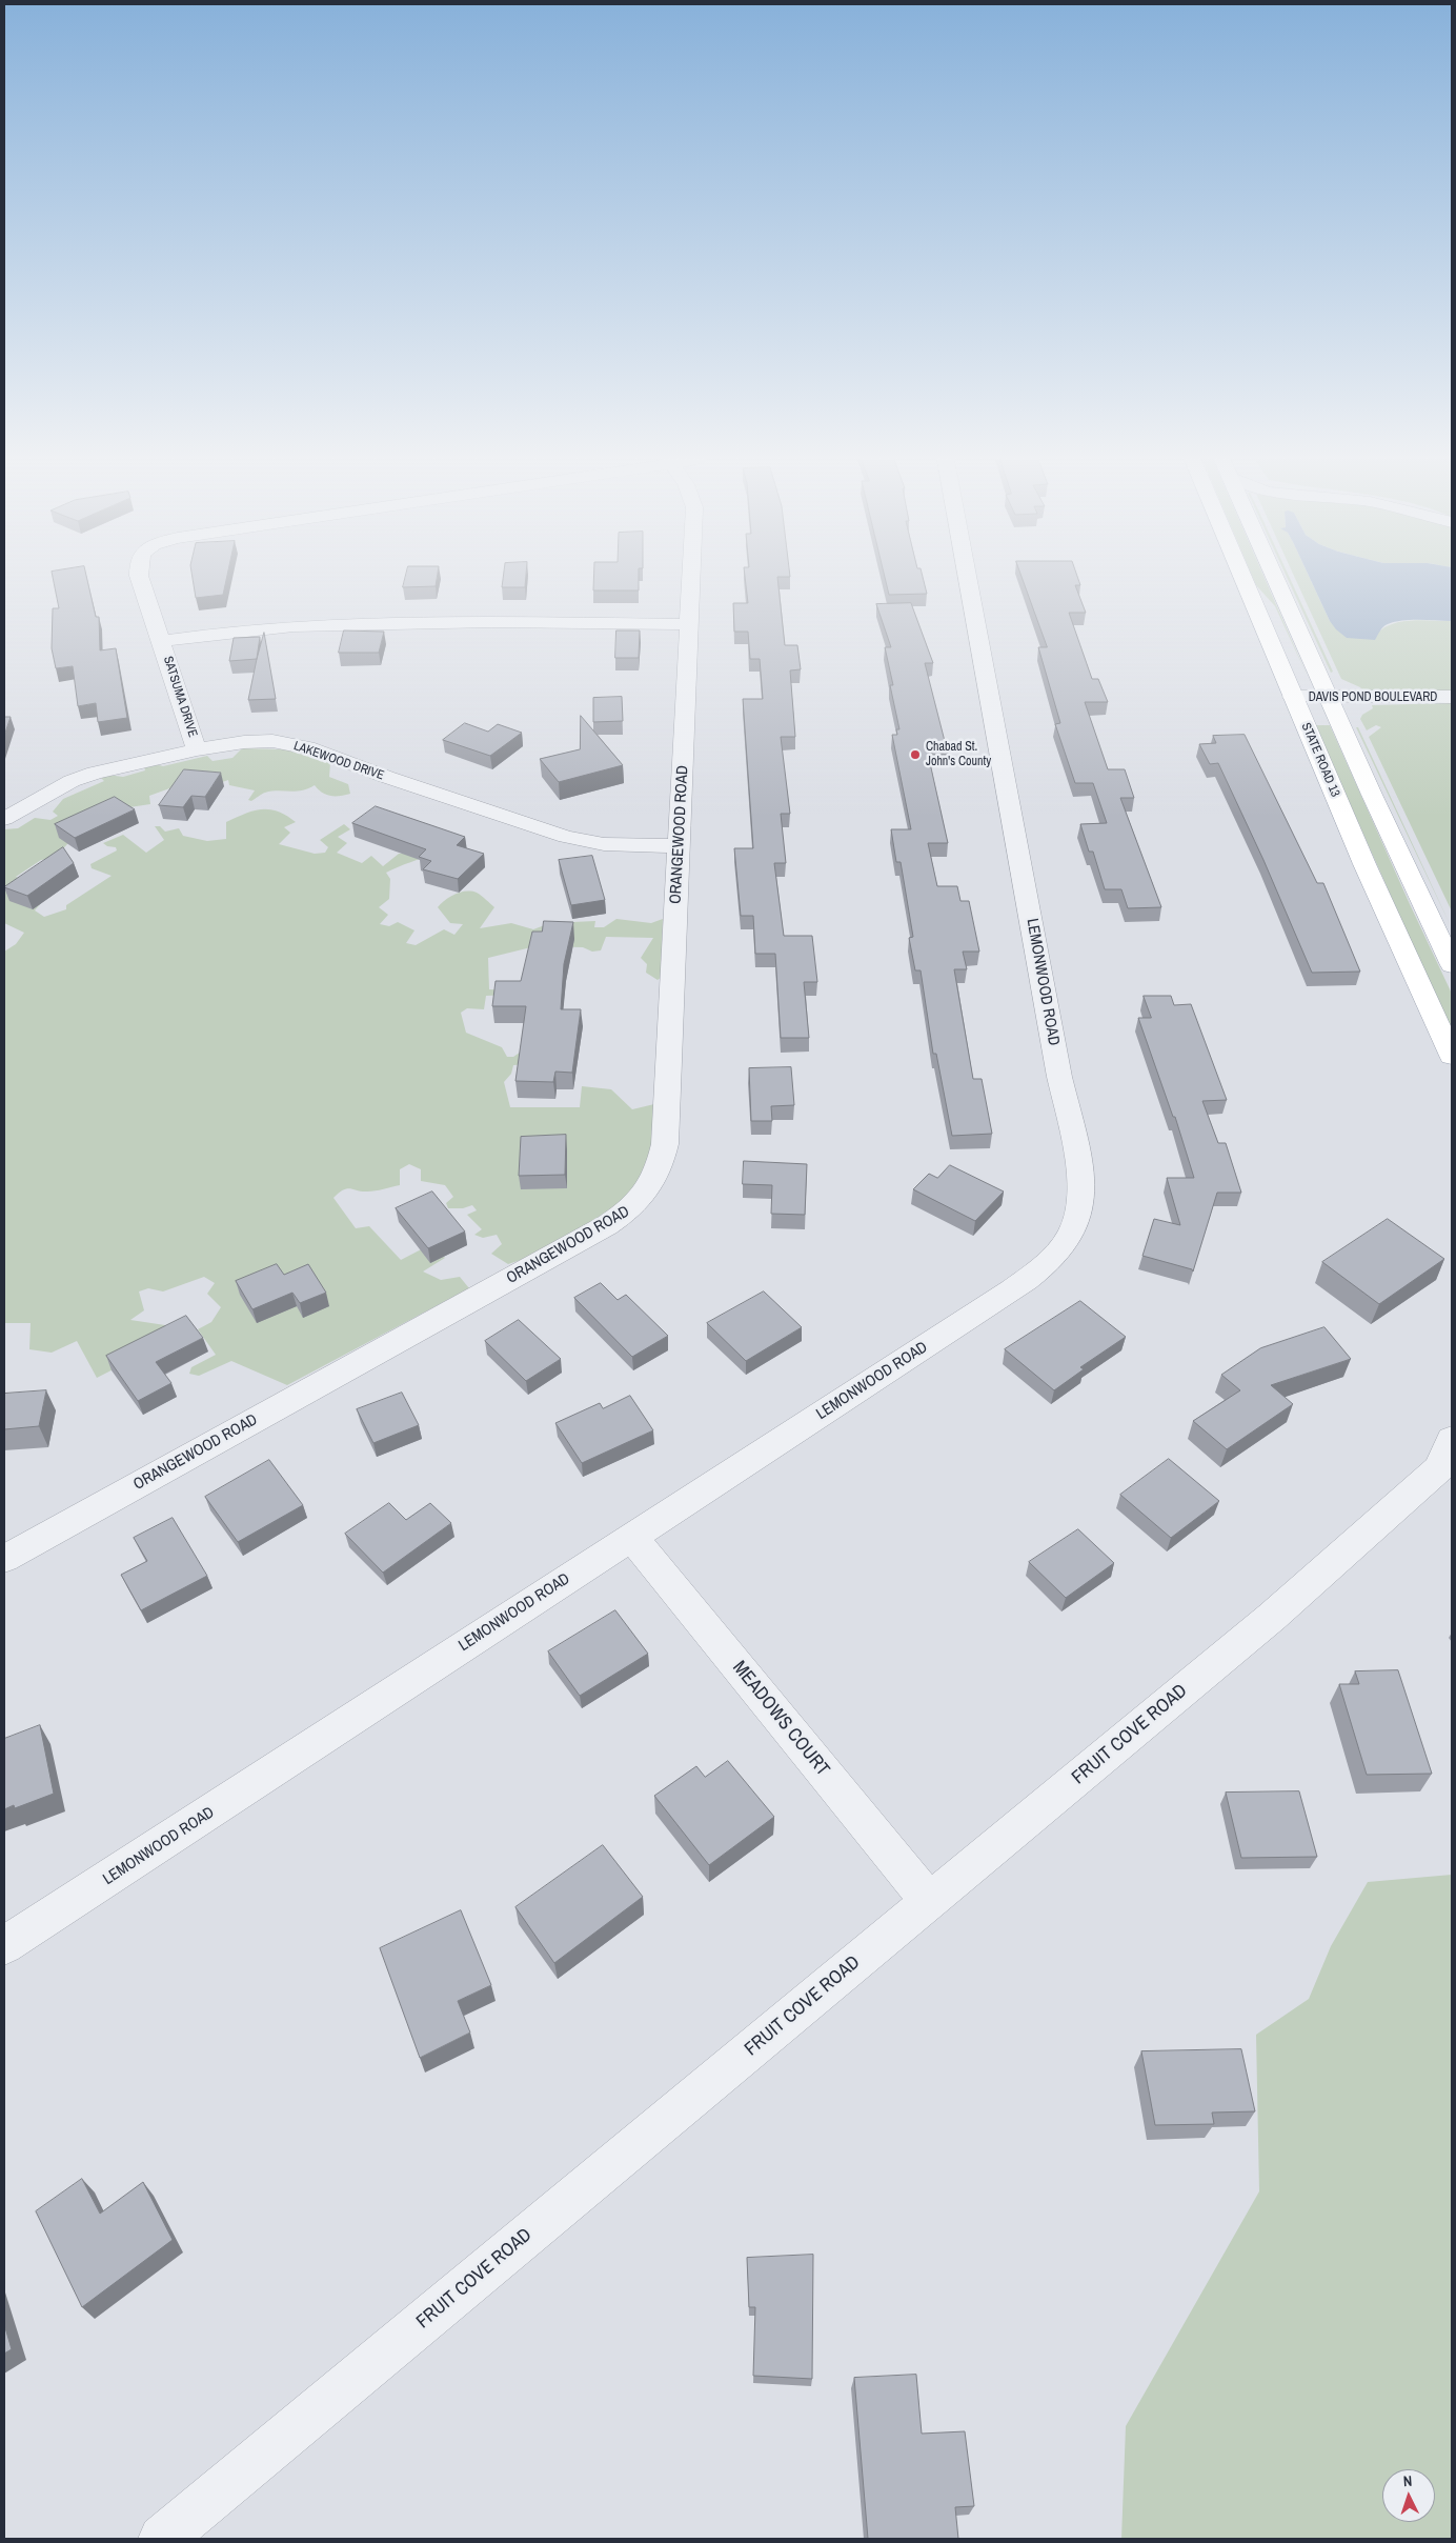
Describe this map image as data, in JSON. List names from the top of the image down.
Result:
{
  "streets": {
    "main road": ["STATE ROAD 13"],
    "street": [
      "SATSUMA DRIVE",
      "DAVIS POND BOULEVARD",
      "LAKEWOOD DRIVE",
      "ORANGEWOOD ROAD",
      "LEMONWOOD ROAD",
      "MEADOWS COURT",
      "FRUIT COVE ROAD"
    ]
  },
  "crossings": [
    ["SATSUMA DRIVE", "LAKEWOOD DRIVE"],
    ["DAVIS POND BOULEVARD", "STATE ROAD 13"],
    ["LAKEWOOD DRIVE", "ORANGEWOOD ROAD"],
    ["LEMONWOOD ROAD", "MEADOWS COURT"],
    ["MEADOWS COURT", "FRUIT COVE ROAD"]
  ],
  "places": ["Chabad St. John's County"],
  "north": "top"
}
